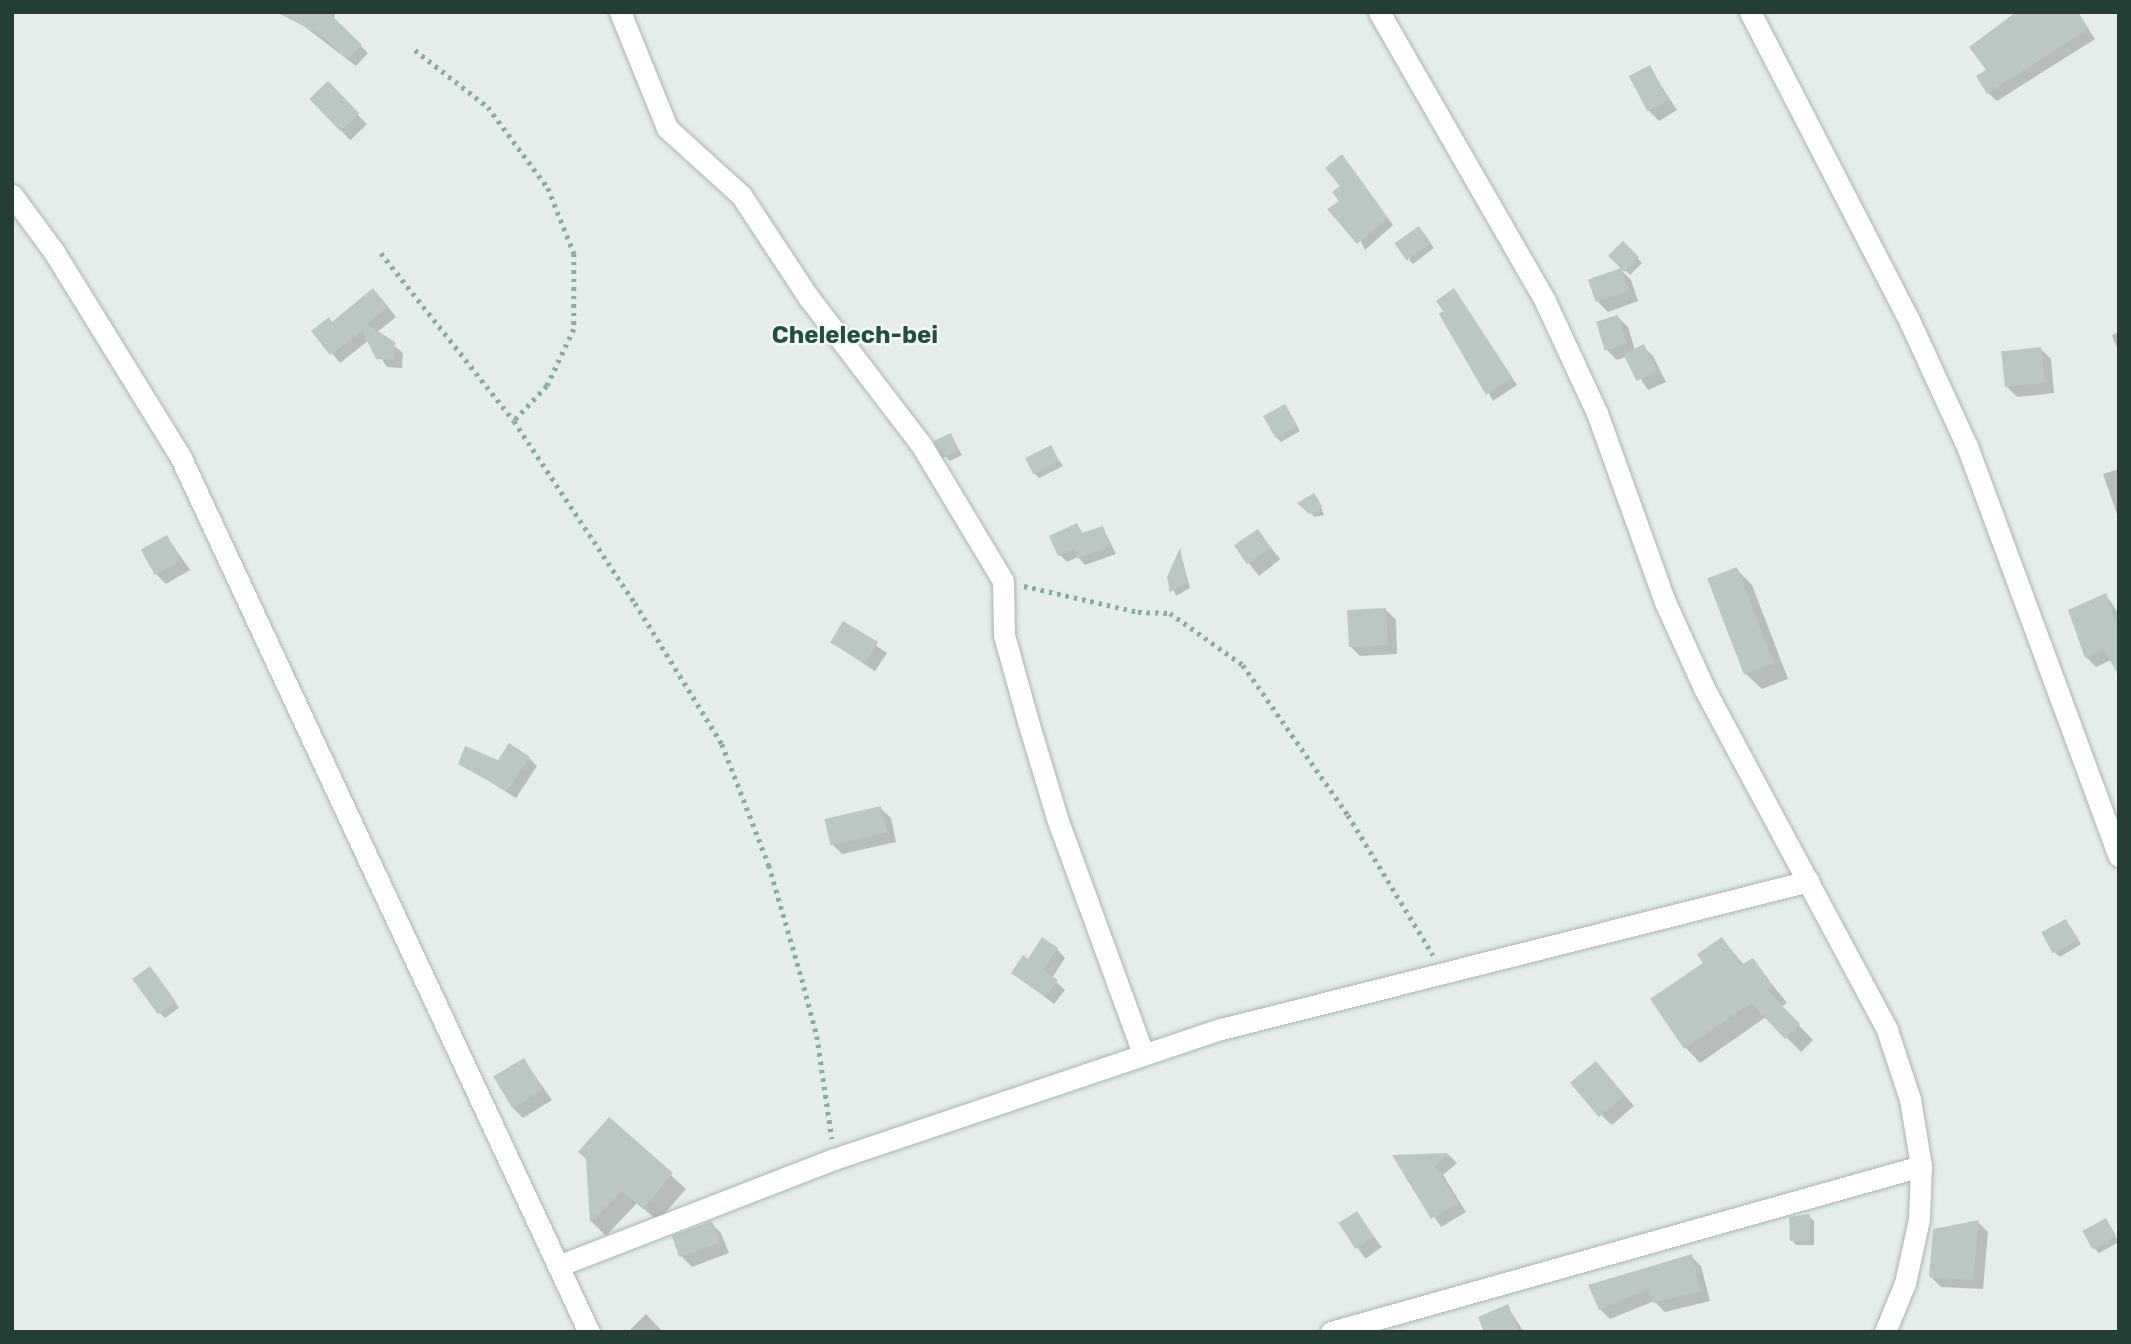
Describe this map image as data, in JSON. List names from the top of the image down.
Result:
{
  "districts": ["Chelelech-bei"]
}
